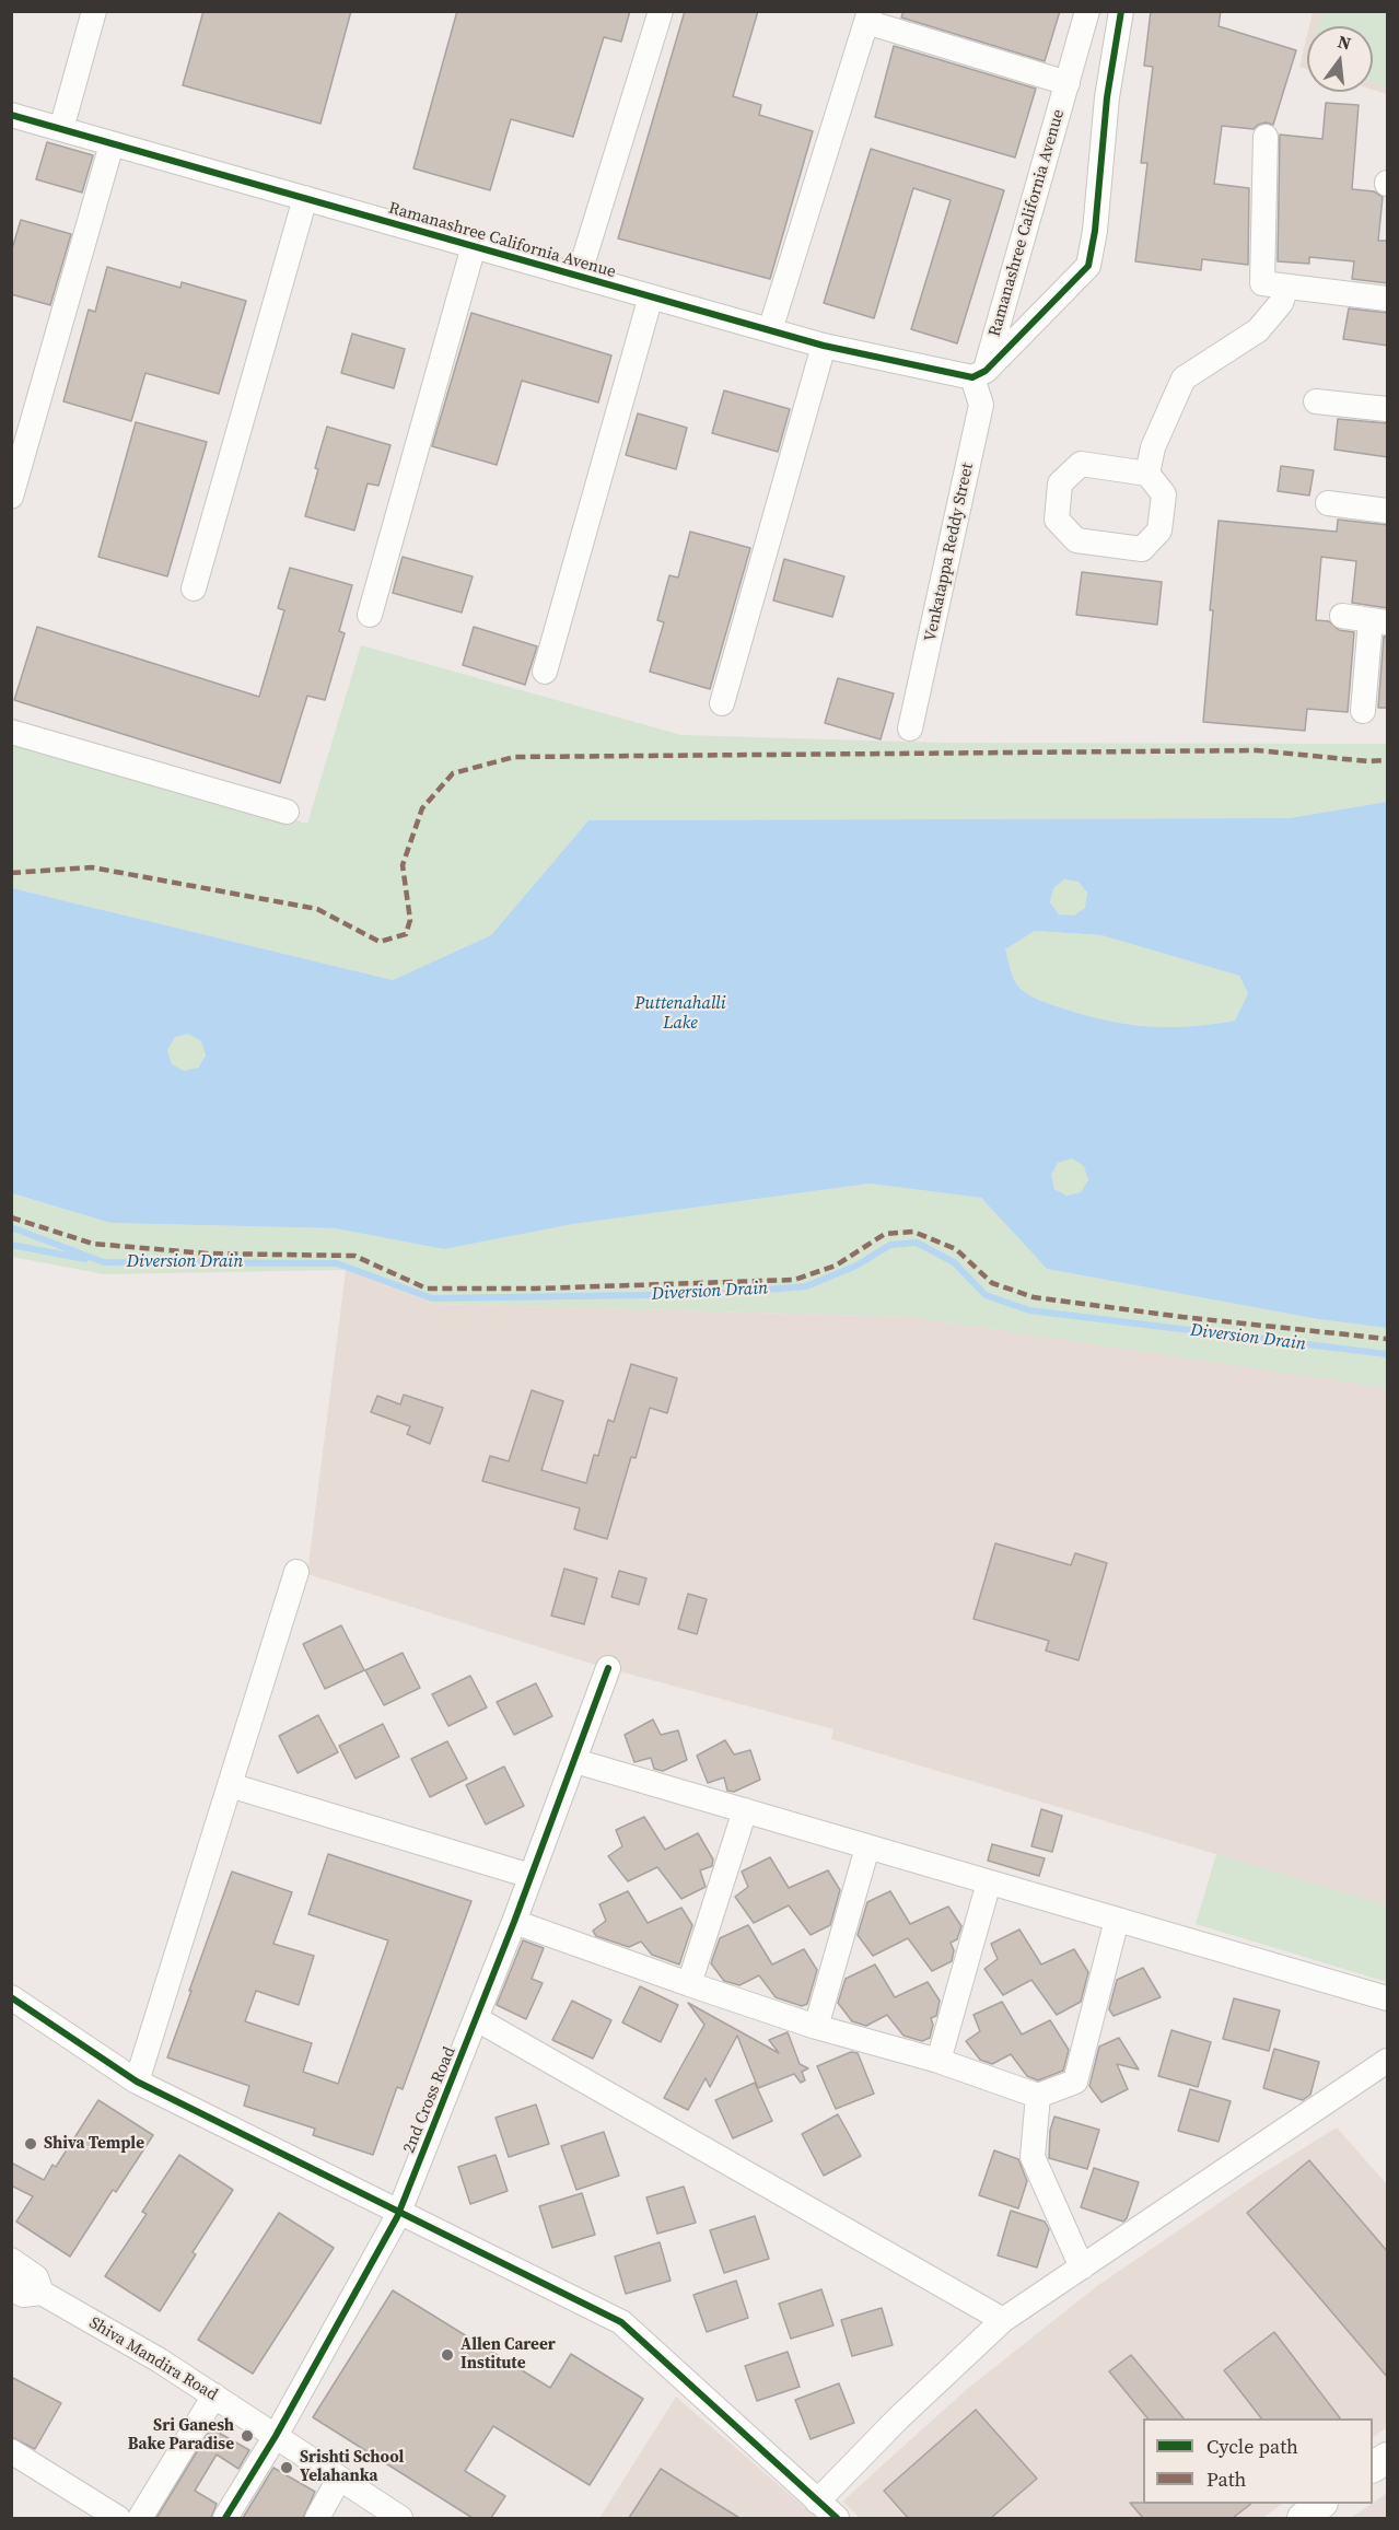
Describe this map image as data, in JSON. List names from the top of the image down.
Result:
{
  "streets": {
    "street": [
      "Ramanashree California Avenue",
      "Venkatappa Reddy Street",
      "2nd Cross Road",
      "Shiva Mandira Road"
    ]
  },
  "crossings": [
    ["Ramanashree California Avenue", "Venkatappa Reddy Street"],
    ["2nd Cross Road", "Shiva Mandira Road"]
  ],
  "water": ["Puttenahalli Lake", "Diversion Drain"],
  "places": [
    "Shiva Temple",
    "Allen Career Institute",
    "Sri Ganesh Bake Paradise",
    "Srishti School Yelahanka"
  ],
  "legend": ["Cycle path", "Path"],
  "north": "top"
}
